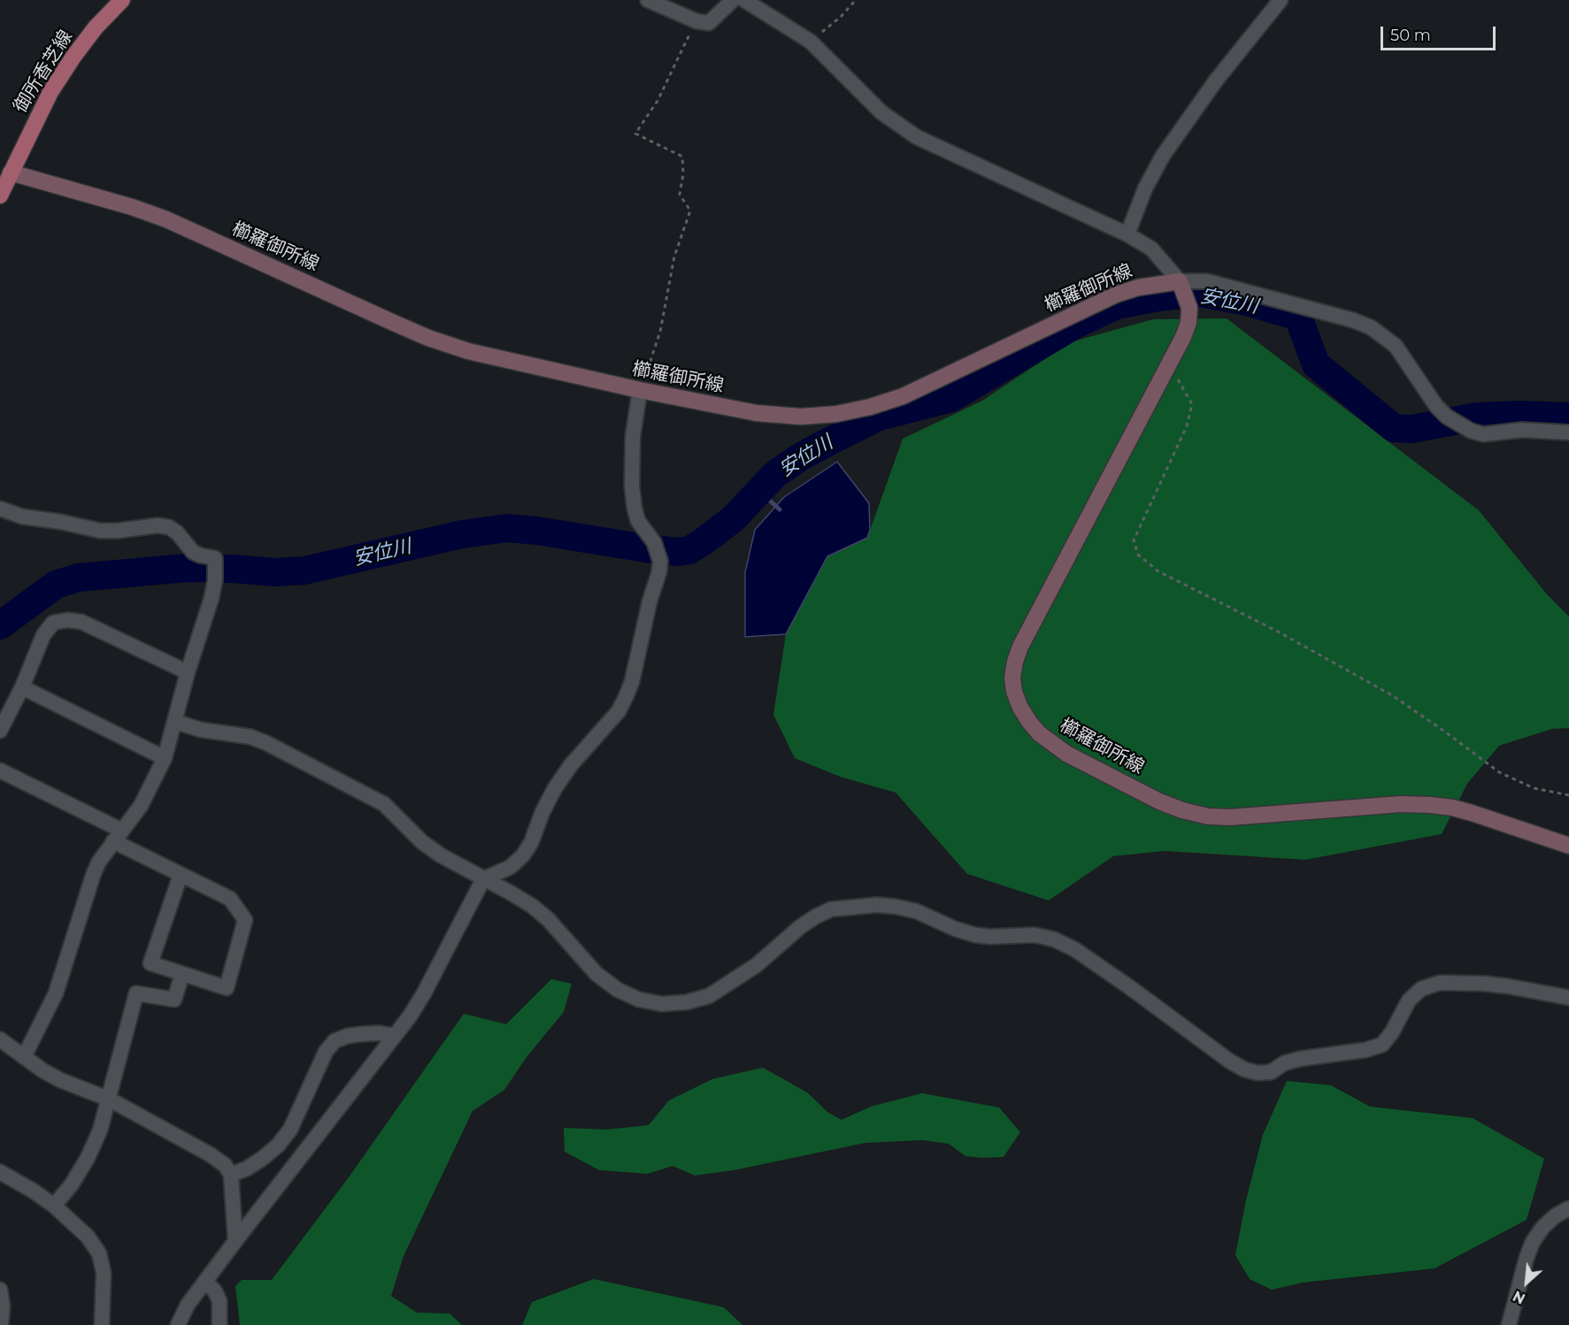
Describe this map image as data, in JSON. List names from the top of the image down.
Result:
{
  "streets": {
    "main road": ["御所香芝線", "櫛羅御所線"]
  },
  "crossings": [
    ["御所香芝線", "櫛羅御所線"]
  ],
  "water": ["安位川"],
  "scale_bar": "50 m",
  "north": "bottom left"
}
